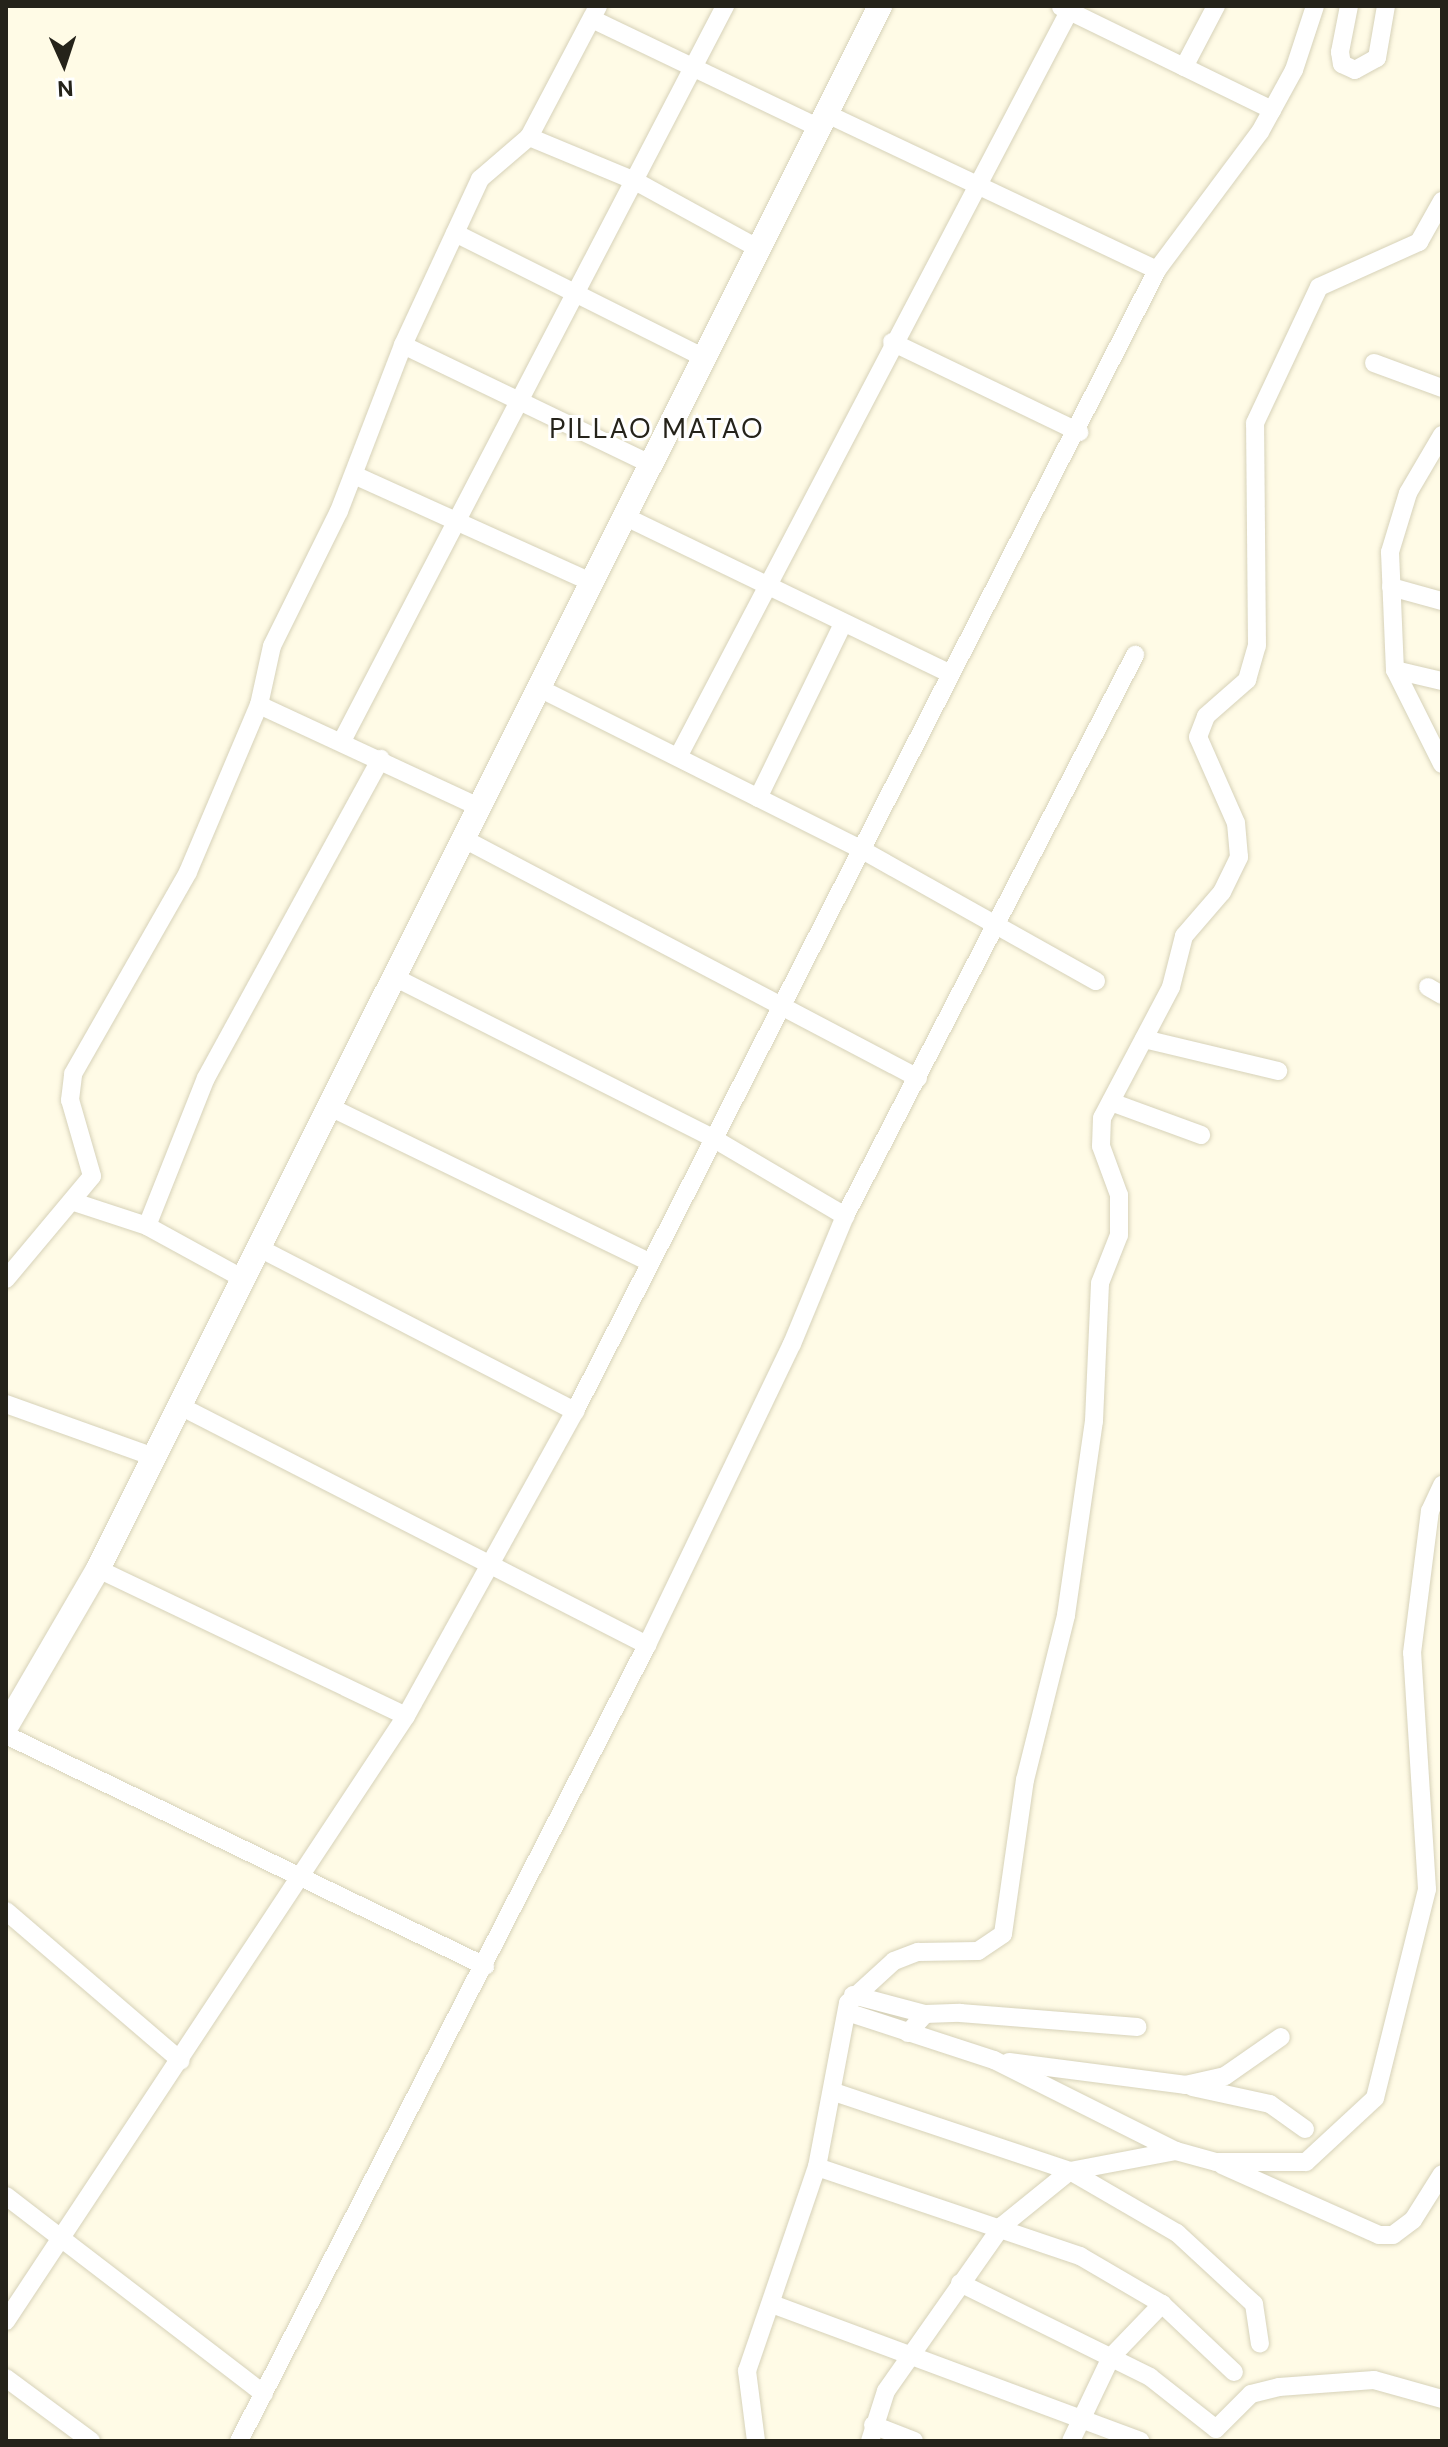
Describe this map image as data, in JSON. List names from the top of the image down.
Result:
{
  "districts": ["PILLAO MATAO"],
  "north": "bottom"
}
